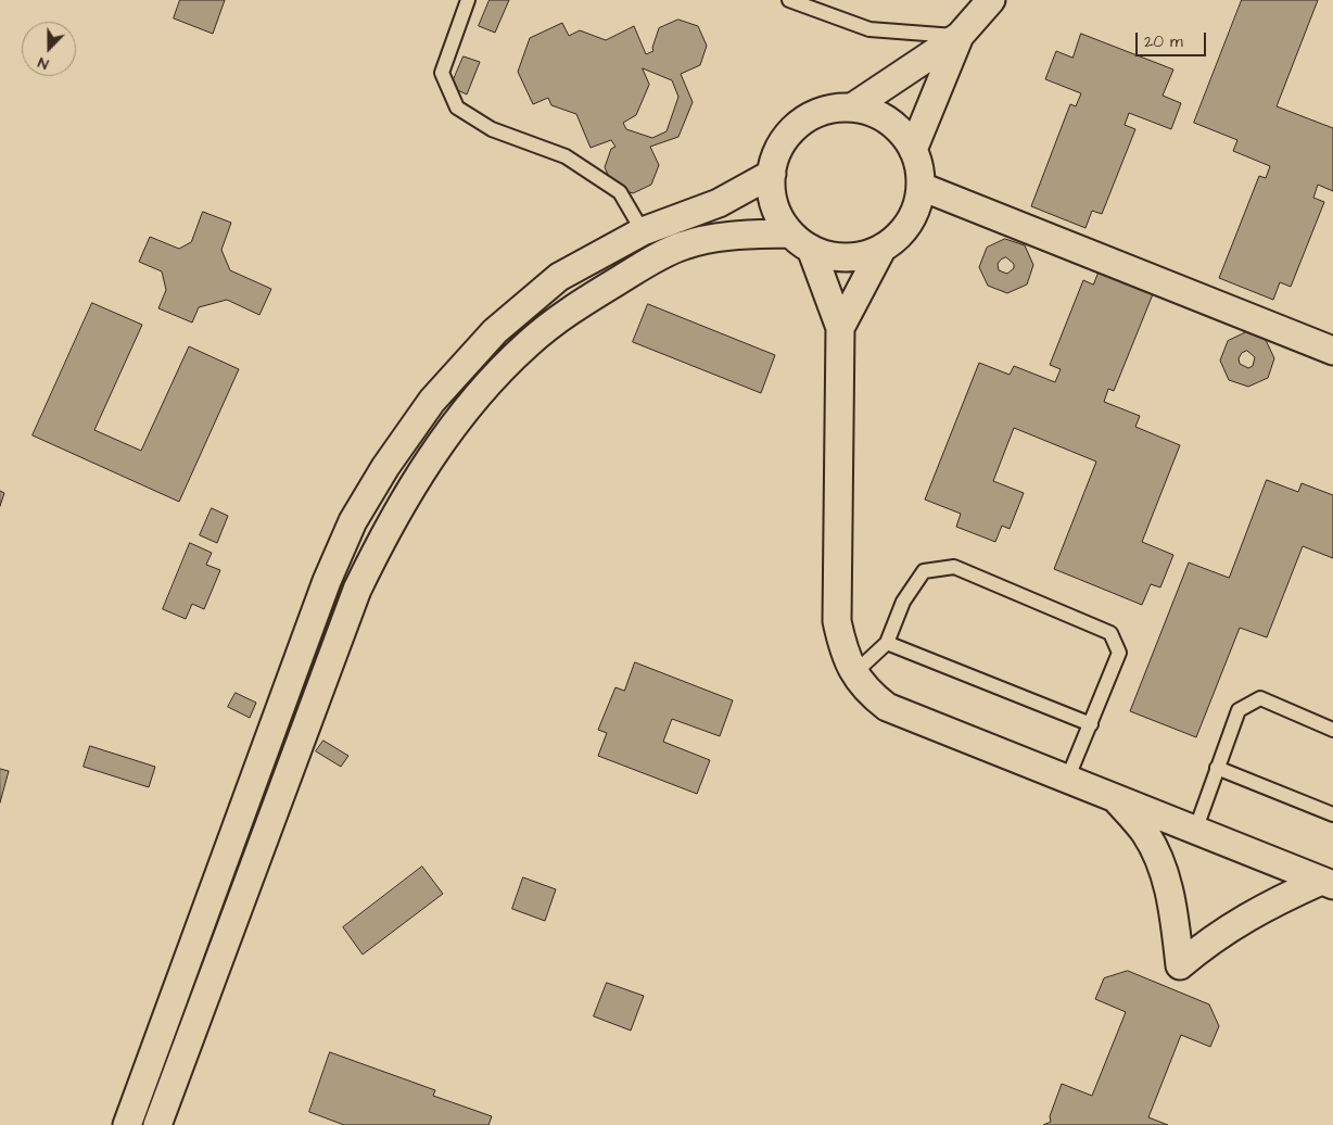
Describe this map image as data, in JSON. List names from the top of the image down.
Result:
{
  "scale_bar": "20 m",
  "north": "bottom"
}
